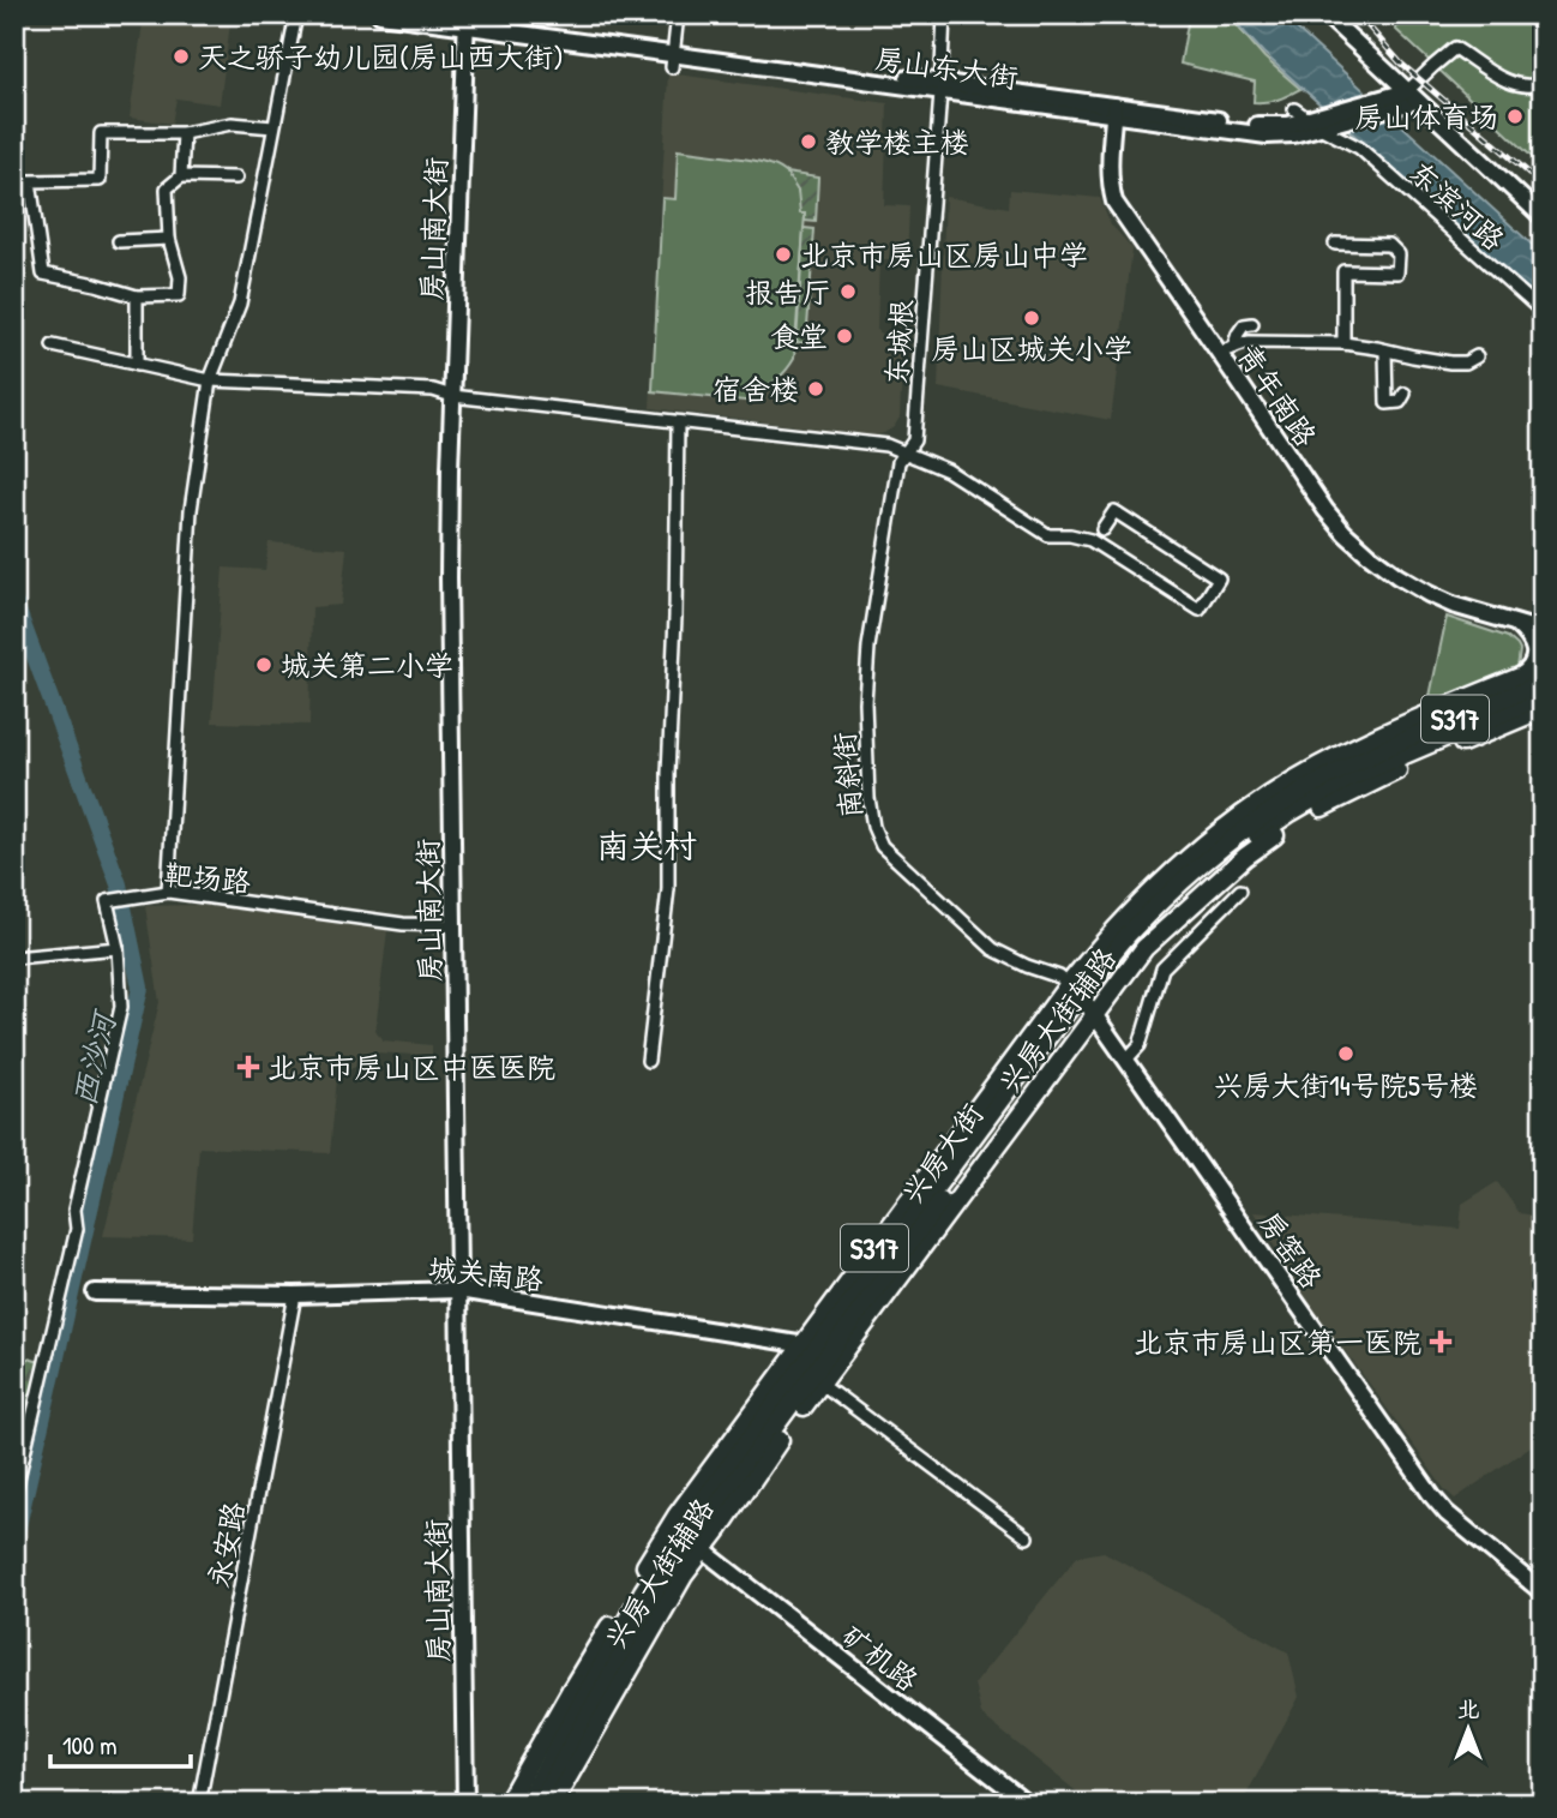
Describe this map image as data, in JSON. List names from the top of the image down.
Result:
{
  "streets": {
    "main road": [
      "房山东大街",
      "房山南大街",
      "青年南路",
      "S317",
      "兴房大街辅路",
      "兴房大街",
      "房窑路",
      "城关南路",
      "矿机路"
    ],
    "street": [
      "东滨河路",
      "东城根",
      "南斜街",
      "靶场路",
      "永安路"
    ]
  },
  "crossings": [
    ["房山东大街", "东滨河路"],
    ["房山东大街", "房山南大街"],
    ["房山东大街", "东城根"],
    ["房山东大街", "青年南路"],
    ["房山南大街", "靶场路"],
    ["房山南大街", "城关南路"],
    ["东城根", "南斜街"],
    ["南斜街", "兴房大街辅路"],
    ["南斜街", "兴房大街"],
    ["南斜街", "房窑路"],
    ["兴房大街辅路", "兴房大街"],
    ["兴房大街辅路", "房窑路"],
    ["兴房大街辅路", "矿机路"],
    ["兴房大街", "房窑路"],
    ["兴房大街", "城关南路"],
    ["城关南路", "永安路"]
  ],
  "districts": ["南关村"],
  "water": ["西沙河"],
  "places": {
    "other": [
      "天之骄子幼儿园(房山西大街)",
      "房山体育场",
      "教学楼主楼",
      "北京市房山区房山中学",
      "报告厅",
      "房山区城关小学",
      "食堂",
      "宿舍楼",
      "城关第二小学",
      "兴房大街14号院5号楼"
    ],
    "health": ["北京市房山区中医医院", "北京市房山区第一医院"]
  },
  "scale_bar": "100 m",
  "north": "top"
}
